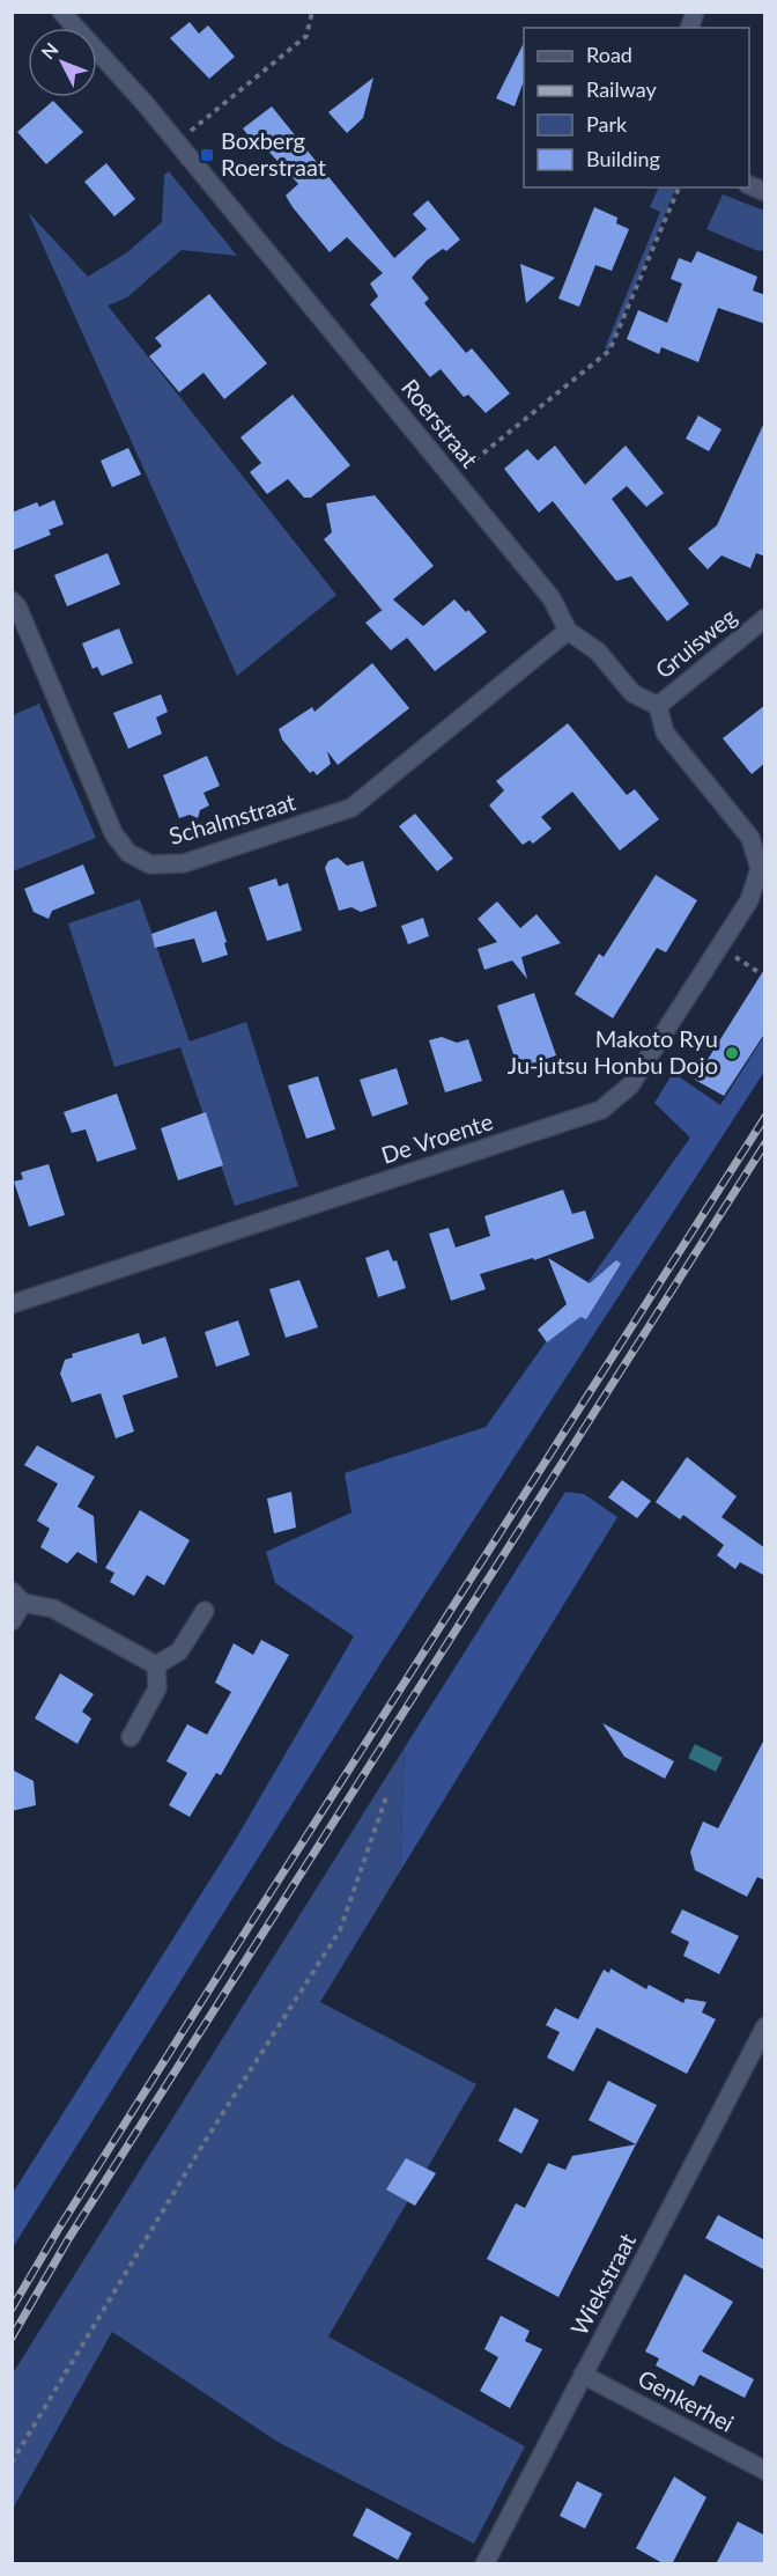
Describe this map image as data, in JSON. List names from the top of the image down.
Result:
{
  "streets": {
    "street": [
      "Roerstraat",
      "Gruisweg",
      "Schalmstraat",
      "De Vroente",
      "Wiekstraat",
      "Genkerhei"
    ]
  },
  "crossings": [
    ["Roerstraat", "Schalmstraat"],
    ["Gruisweg", "De Vroente"],
    ["Wiekstraat", "Genkerhei"]
  ],
  "places": {
    "transit": ["Boxberg Roerstraat"],
    "other": ["Makoto Ryu Ju-jutsu Honbu Dojo"]
  },
  "legend": [
    "Road",
    "Railway",
    "Park",
    "Building"
  ],
  "north": "top left"
}
